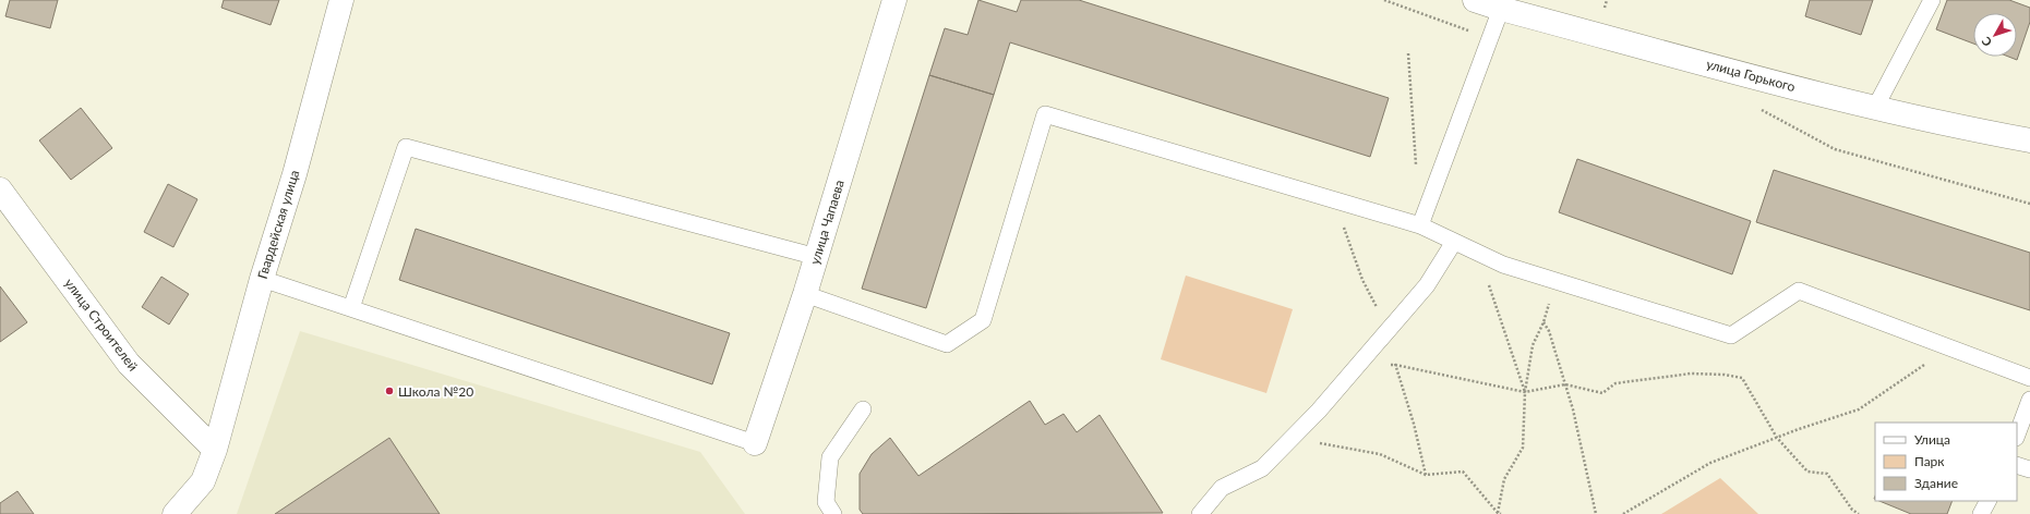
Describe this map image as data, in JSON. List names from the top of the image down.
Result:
{
  "streets": {
    "street": [
      "улица Горького",
      "улица Чапаева",
      "Гвардейская улица",
      "улица Строителей"
    ]
  },
  "crossings": [
    ["Гвардейская улица", "улица Строителей"]
  ],
  "places": ["Школа №20"],
  "legend": ["Улица", "Парк", "Здание"],
  "north": "bottom left"
}
